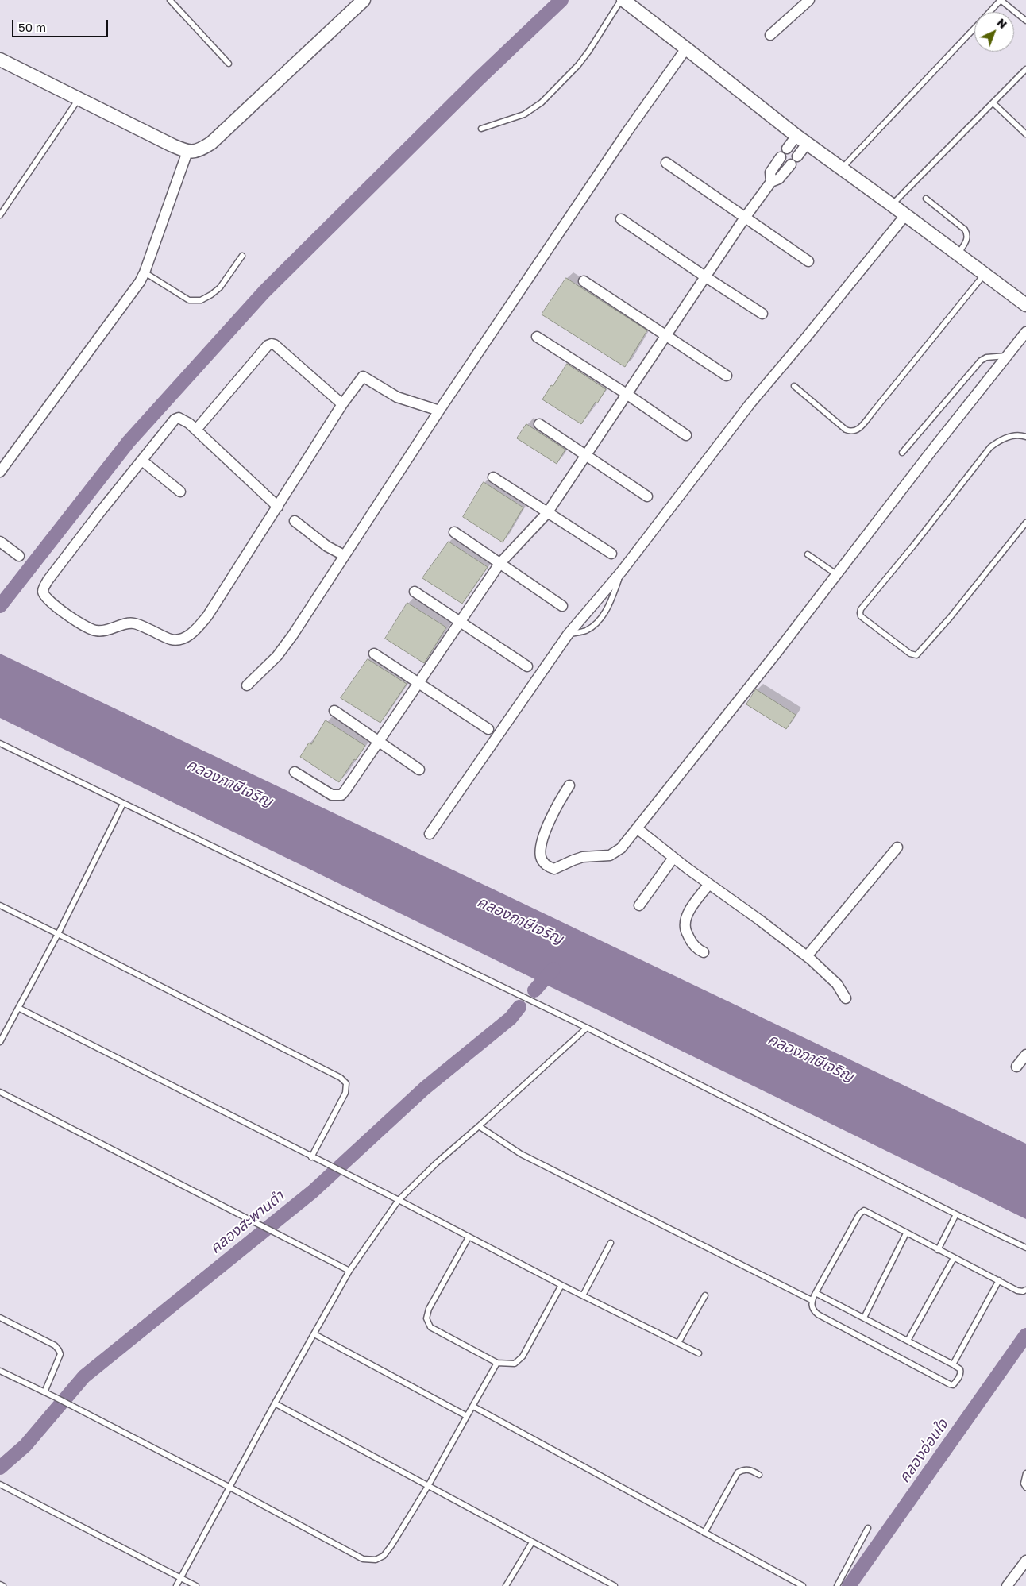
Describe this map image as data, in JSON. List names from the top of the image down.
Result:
{
  "water": ["คลองภาษีเจริญ", "คลองสะพานดำ", "คลองอ่อนใจ"],
  "scale_bar": "50 m",
  "north": "top right"
}
